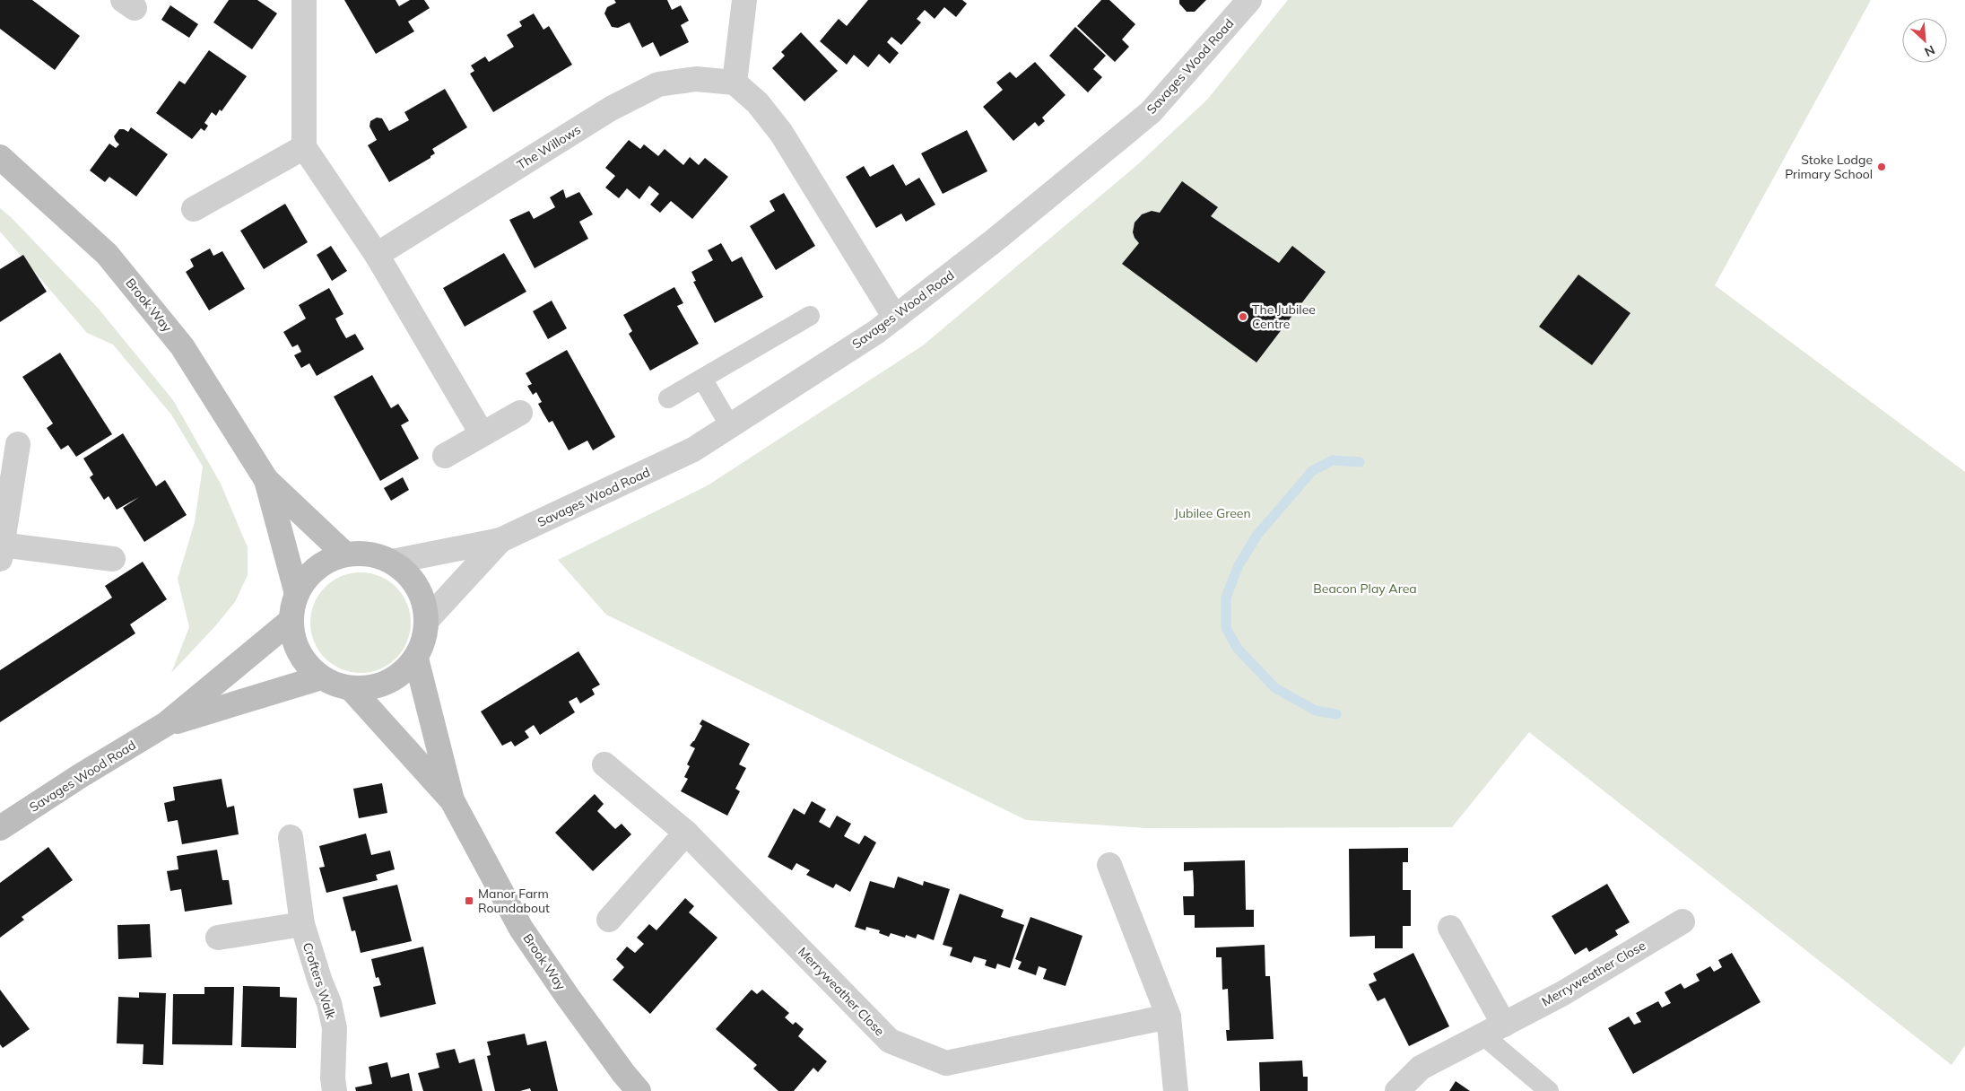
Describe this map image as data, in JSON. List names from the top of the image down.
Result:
{
  "streets": {
    "street": [
      "Savages Wood Road",
      "The Willows",
      "Brook Way",
      "Merryweather Close",
      "Crofters Walk"
    ]
  },
  "crossings": [
    ["Savages Wood Road", "Brook Way"]
  ],
  "parks": ["Jubilee Green", "Beacon Play Area"],
  "places": {
    "other": ["Stoke Lodge Primary School", "The Jubilee Centre"],
    "transit": ["Manor Farm Roundabout"]
  },
  "north": "bottom right"
}
